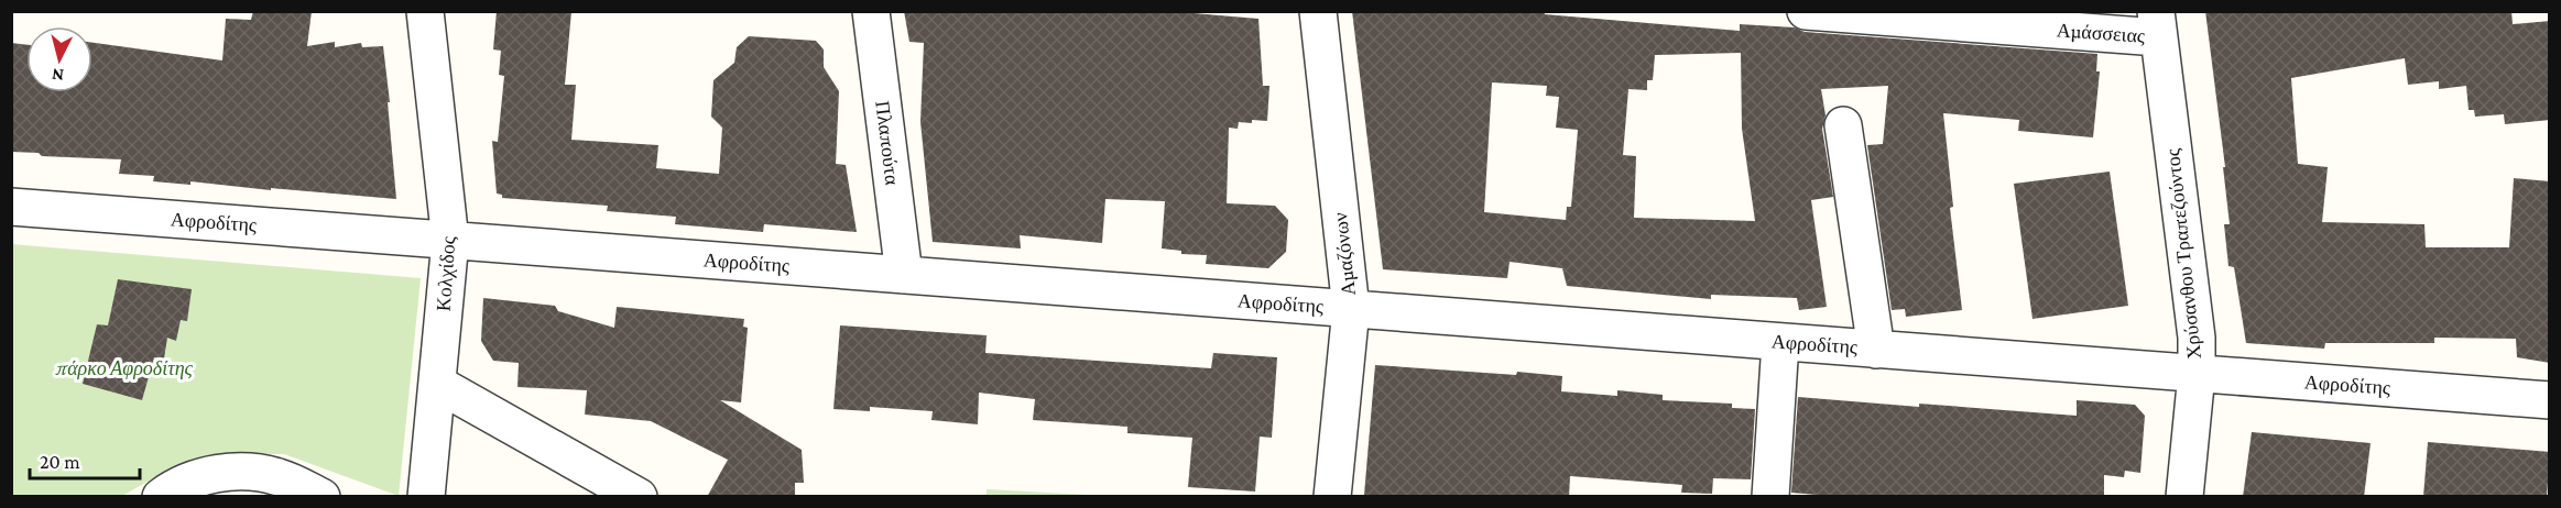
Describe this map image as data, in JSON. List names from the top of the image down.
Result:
{
  "streets": {
    "street": [
      "Αμάσσειας",
      "Πλαπούτα",
      "Αφροδίτης",
      "Αμαζόνων",
      "Χρύσανθου Τραπεζούντος",
      "Κολχίδος"
    ]
  },
  "crossings": [
    ["Αμάσσειας", "Χρύσανθου Τραπεζούντος"],
    ["Πλαπούτα", "Αφροδίτης"],
    ["Αφροδίτης", "Αμαζόνων"],
    ["Αφροδίτης", "Χρύσανθου Τραπεζούντος"],
    ["Αφροδίτης", "Κολχίδος"]
  ],
  "parks": ["πάρκο Αφροδίτης"],
  "scale_bar": "20 m",
  "north": "bottom"
}
